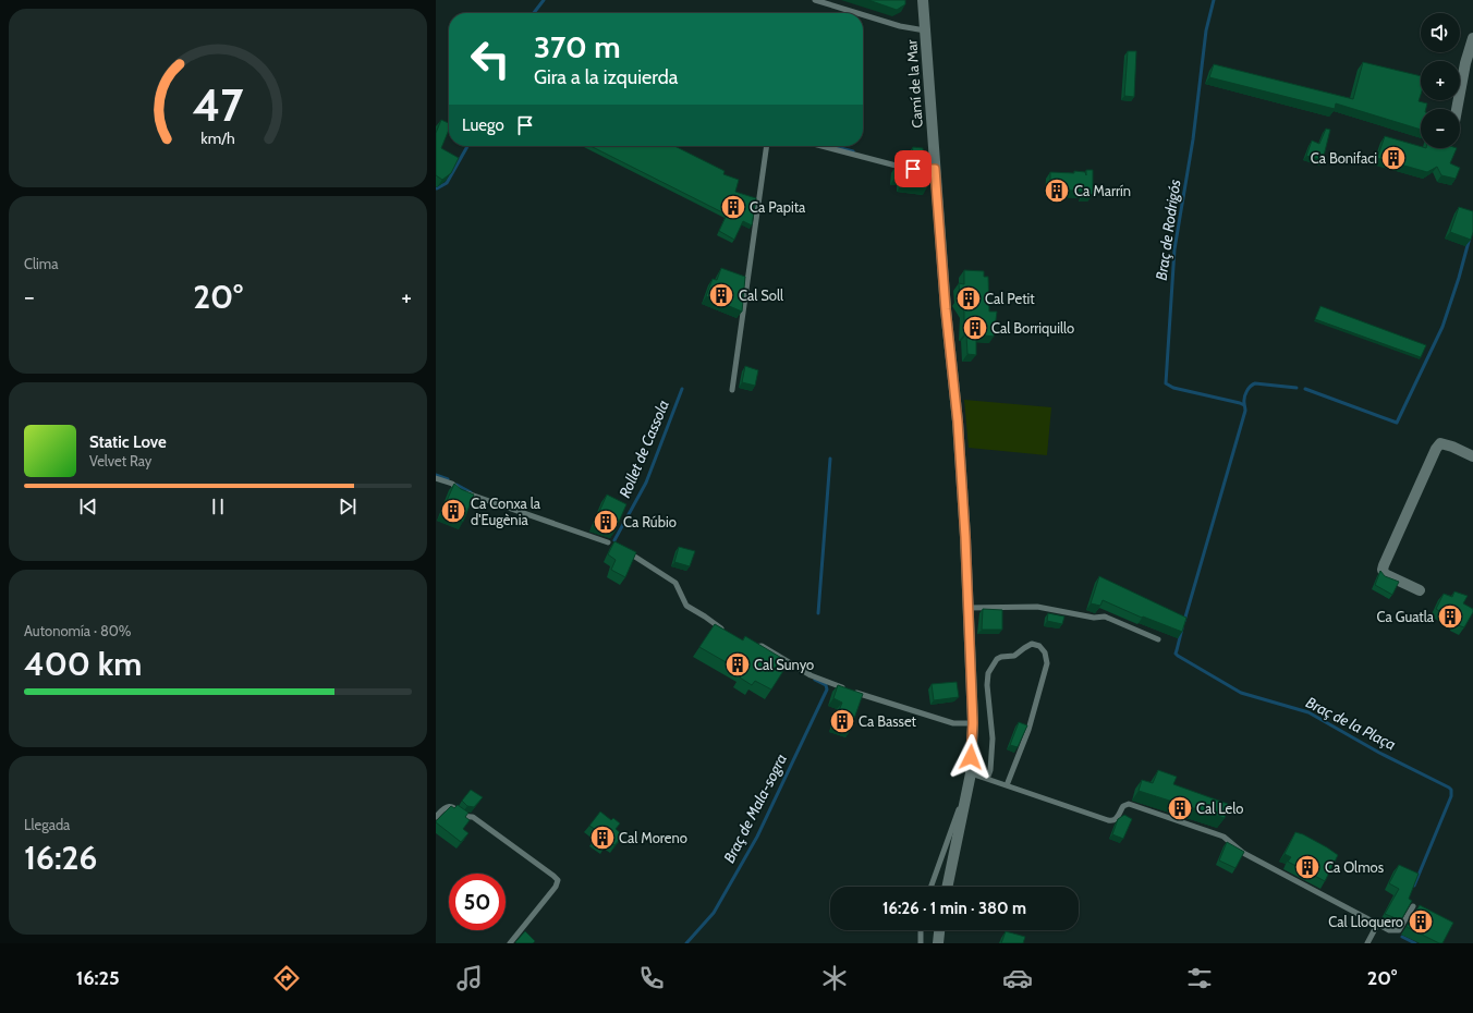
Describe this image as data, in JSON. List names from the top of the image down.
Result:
{
  "streets": {
    "main road": ["Camí de la Mar"]
  },
  "water": [
    "Braç de Rodrigós",
    "Rollet de Cassola",
    "Braç de la Plaça",
    "Braç de Mala-sogra"
  ],
  "places": {
    "building": [
      "Ca Bonifaci",
      "Ca Marrín",
      "Ca Papita",
      "Cal Soll",
      "Cal Petit",
      "Cal Borriquillo",
      "Ca Conxa la d'Eugènia",
      "Ca Rúbio",
      "Ca Guatla",
      "Cal Sunyo",
      "Ca Basset",
      "Cal Lelo",
      "Cal Moreno",
      "Ca Olmos",
      "Cal Lloquero"
    ]
  },
  "page": {
    "map_buttons": ["+", "−"],
    "turn": ["370 m", "Gira a la izquierda"],
    "then": "Luego",
    "tile": [
      "Clima",
      ["Autonomía · 80%", "400 km"],
      ["Llegada", "16:26"]
    ],
    "heat": ["−", "20°", "+"],
    "song": ["Static Love", "Velvet Ray"],
    "limit": "50",
    "trip": "16:26 · 1 min · 380 m",
    "tabs": ["16:25", "20°"],
    "gauge": ["47", "km/h"]
  }
}
